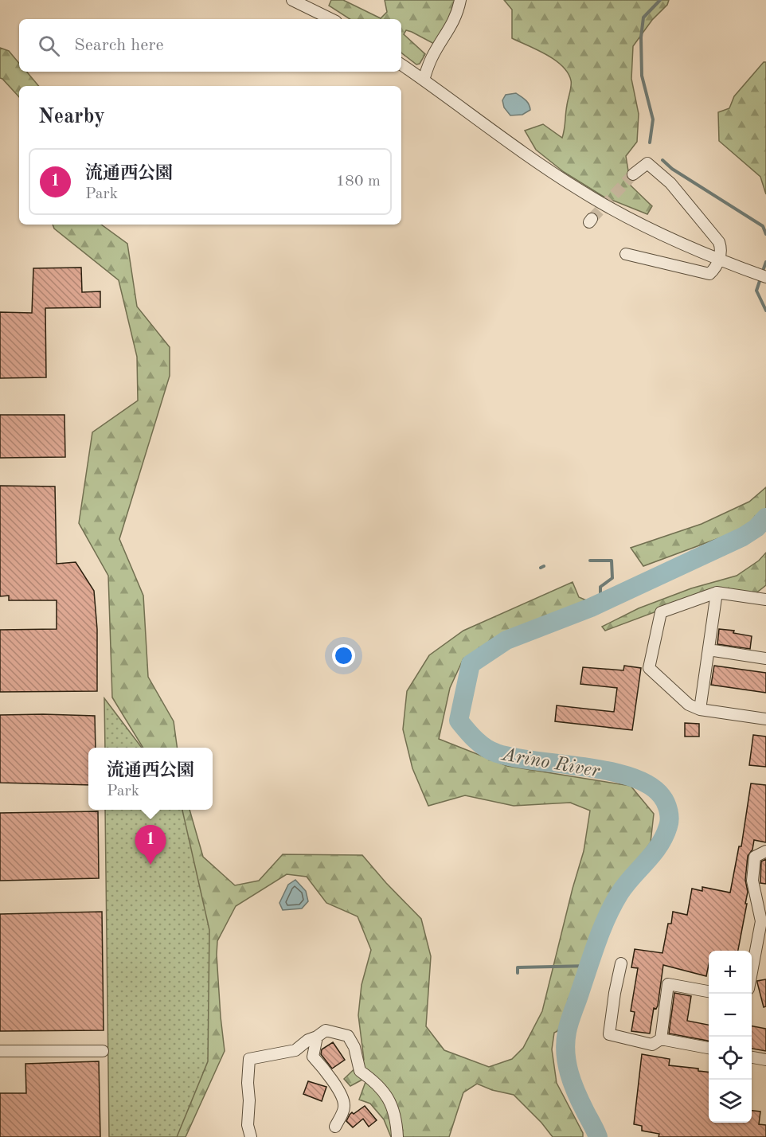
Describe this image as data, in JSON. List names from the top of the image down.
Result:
{
  "water": ["Arino River"],
  "page": {
    "search": "Search here",
    "heading": "Nearby",
    "list": [
      {
        "mark": "1",
        "name": "流通西公園",
        "note": "Park",
        "value": "180 m"
      }
    ],
    "popup": ["流通西公園", "Park"],
    "pins": "1",
    "map_buttons": ["+", "−"]
  }
}
